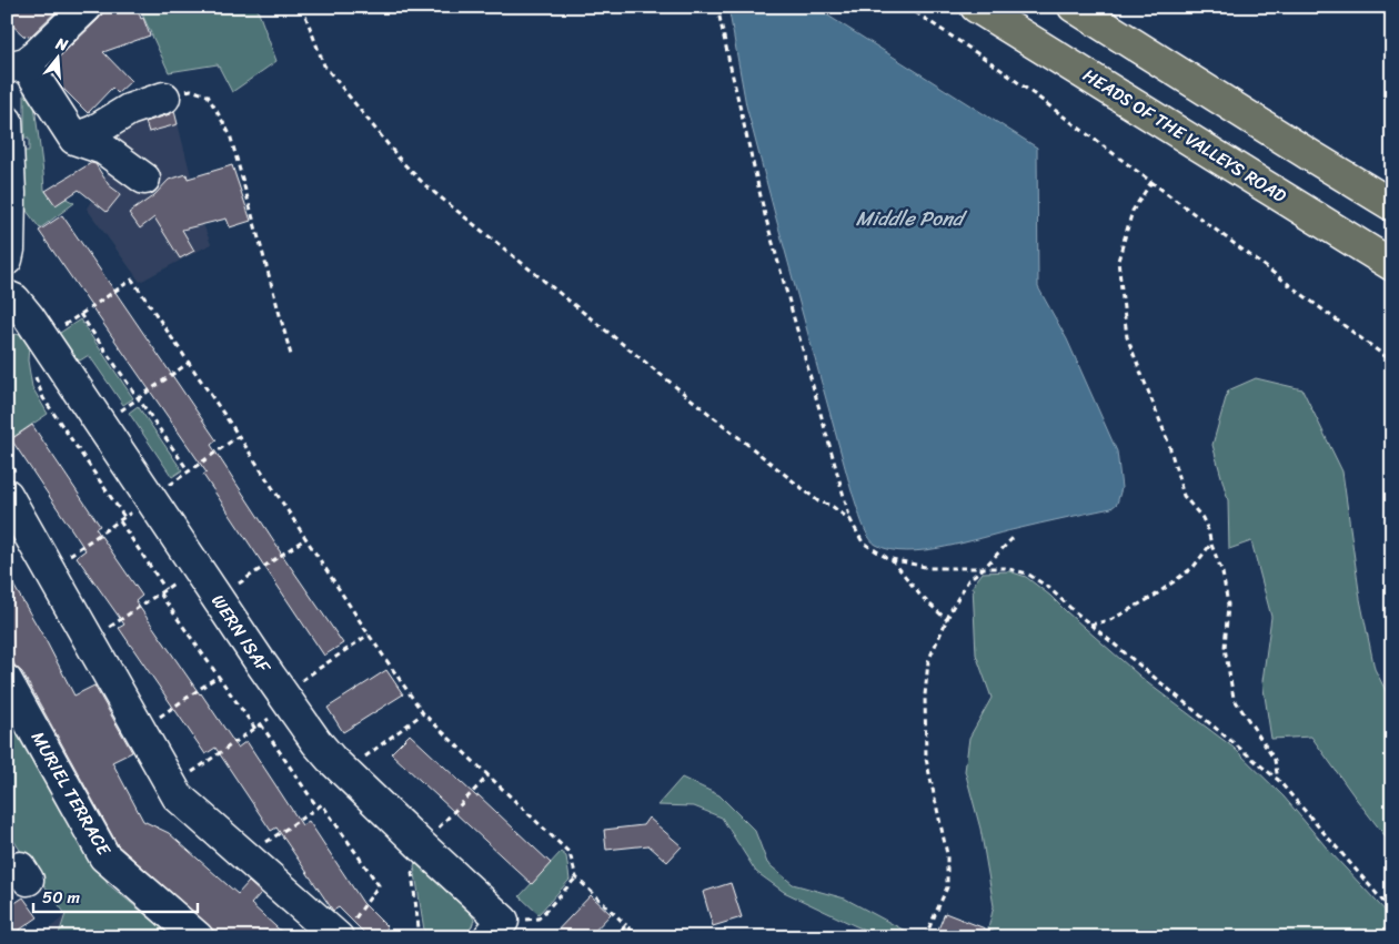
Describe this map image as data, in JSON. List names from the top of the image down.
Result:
{
  "streets": {
    "highway": ["HEADS OF THE VALLEYS ROAD"],
    "street": ["WERN ISAF", "MURIEL TERRACE"]
  },
  "water": ["Middle Pond"],
  "scale_bar": "50 m",
  "north": "top"
}
